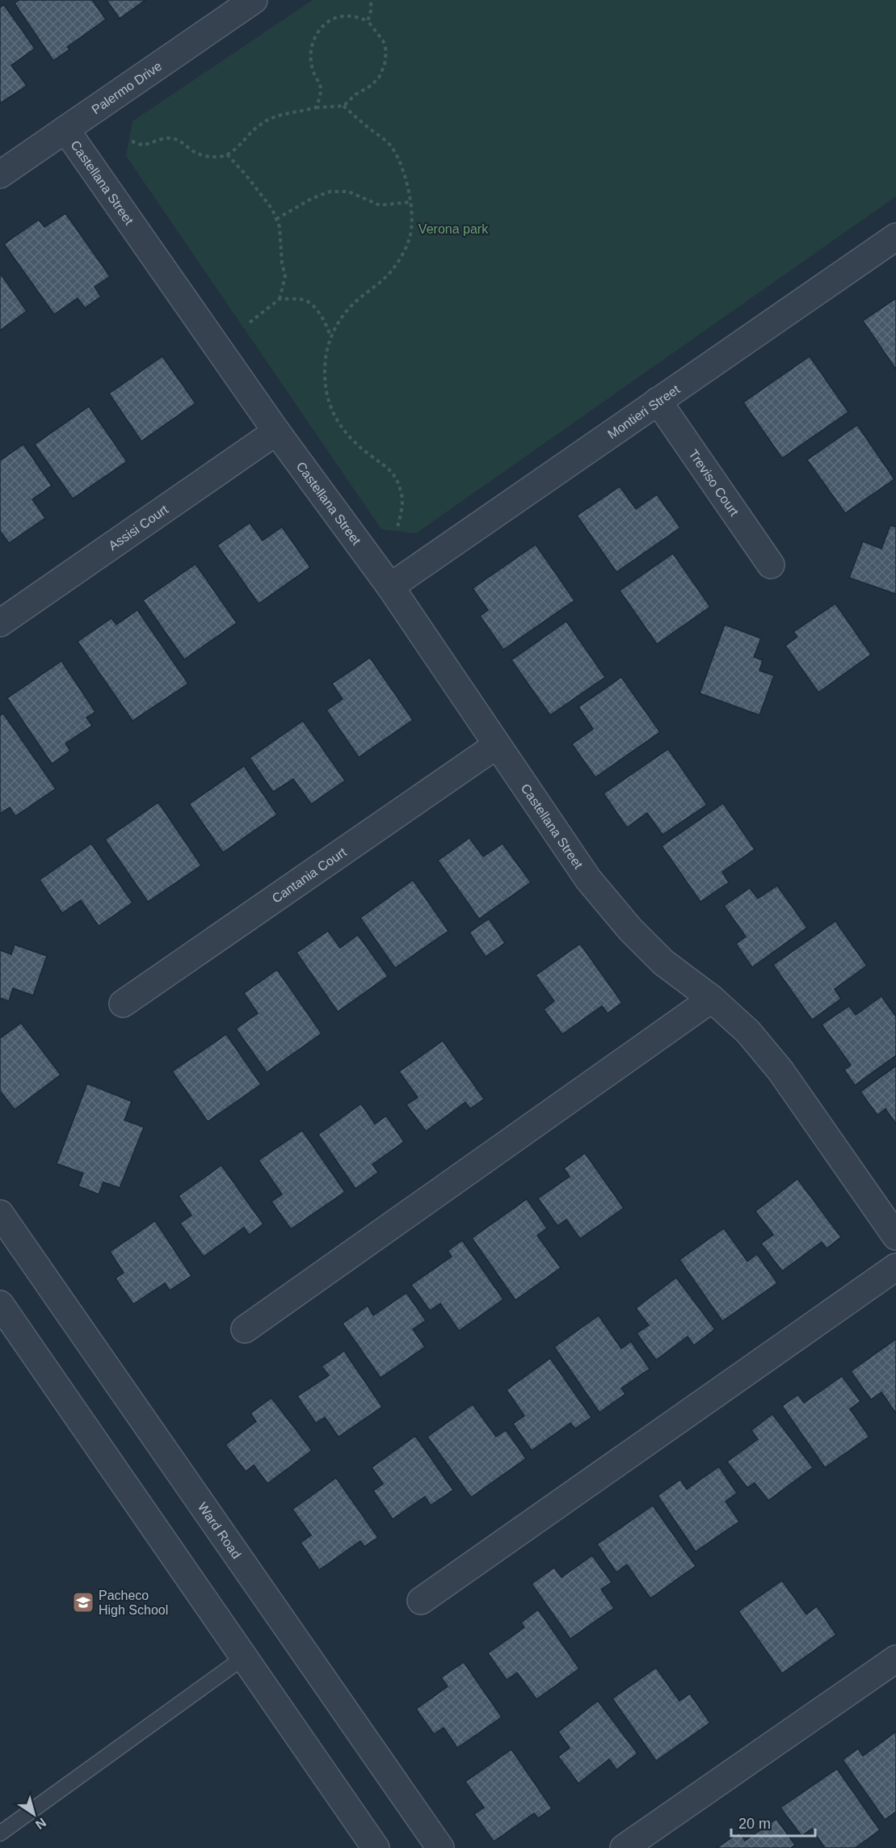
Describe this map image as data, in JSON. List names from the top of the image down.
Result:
{
  "streets": {
    "street": [
      "Palermo Drive",
      "Castellana Street",
      "Montieri Street",
      "Treviso Court",
      "Assisi Court",
      "Cantania Court",
      "Ward Road"
    ]
  },
  "crossings": [
    ["Palermo Drive", "Castellana Street"],
    ["Castellana Street", "Montieri Street"],
    ["Castellana Street", "Assisi Court"],
    ["Castellana Street", "Cantania Court"],
    ["Montieri Street", "Treviso Court"]
  ],
  "parks": ["Verona park"],
  "places": {
    "school or university": ["Pacheco High School"]
  },
  "scale_bar": "20 m",
  "north": "bottom right"
}
